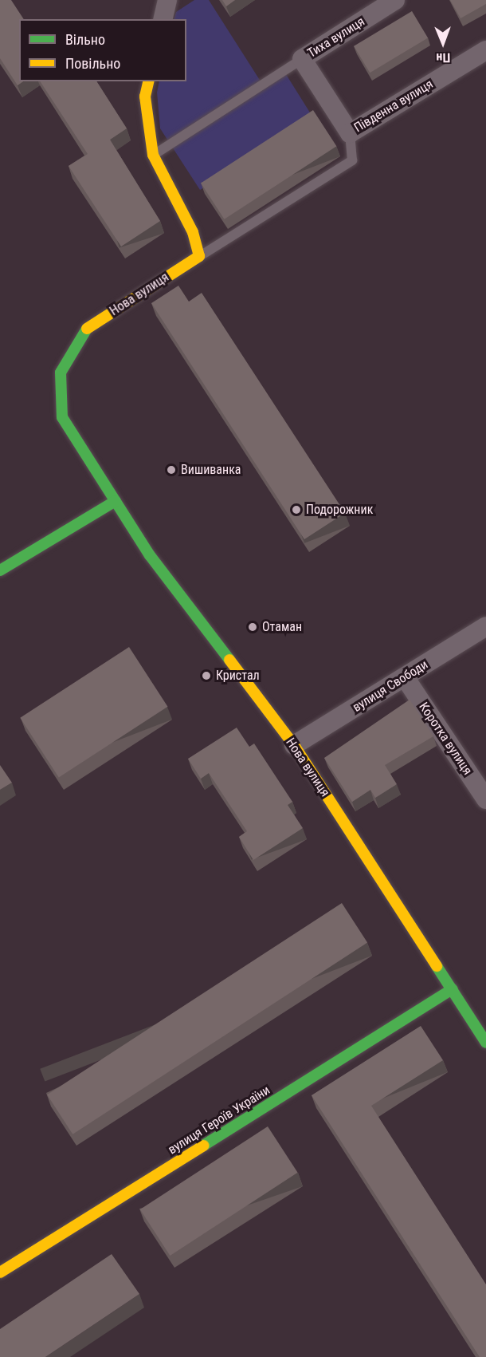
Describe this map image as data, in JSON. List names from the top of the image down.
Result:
{
  "streets": {
    "street": [
      "Тиха вулиця",
      "Південна вулиця",
      "Нова вулиця",
      "вулиця Свободи",
      "Коротка вулиця",
      "вулиця Героїв України"
    ]
  },
  "crossings": [
    ["Нова вулиця", "вулиця Свободи"],
    ["Нова вулиця", "вулиця Героїв України"],
    ["вулиця Свободи", "Коротка вулиця"]
  ],
  "places": [
    "Вишиванка",
    "Подорожник",
    "Отаман",
    "Кристал"
  ],
  "legend": ["Вільно", "Повільно"],
  "north": "bottom"
}
